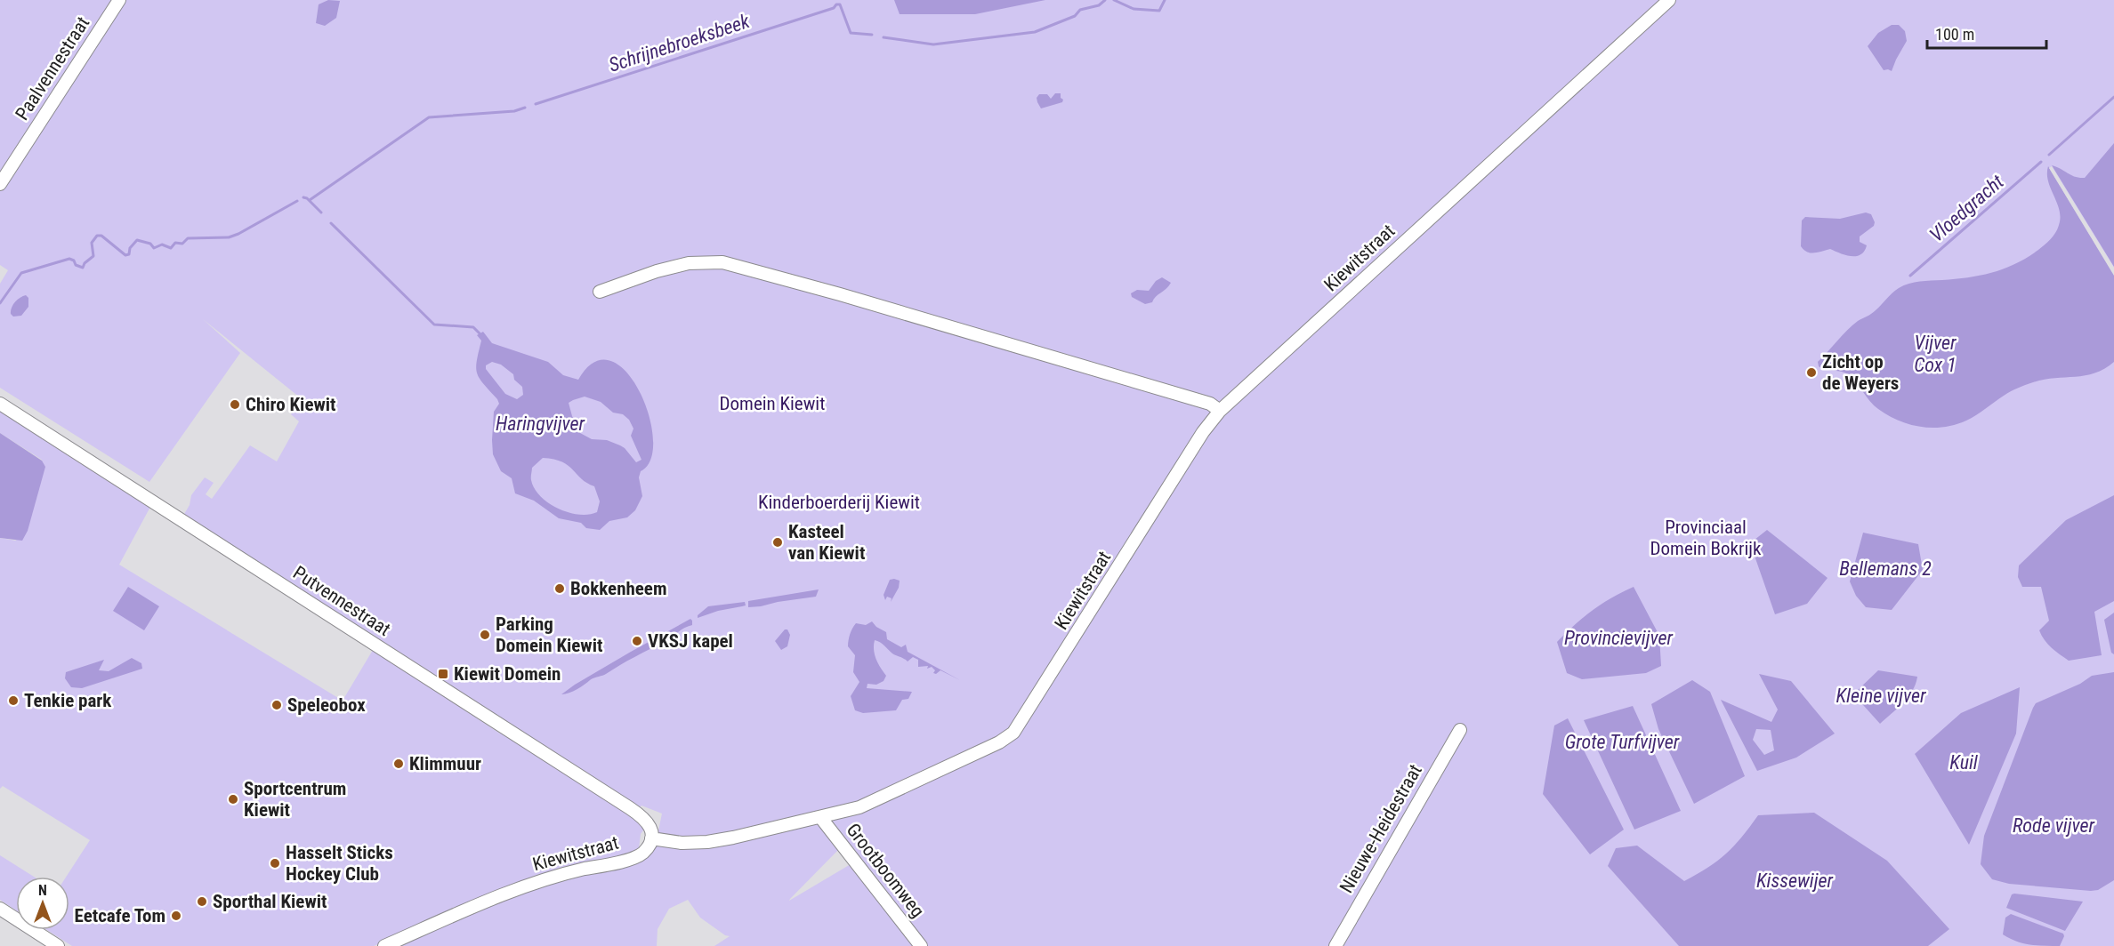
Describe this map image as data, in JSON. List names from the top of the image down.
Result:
{
  "streets": {
    "street": [
      "Paalvennestraat",
      "Kiewitstraat",
      "Putvennestraat",
      "Nieuwe-Heidestraat",
      "Grootboomweg"
    ]
  },
  "crossings": [
    ["Kiewitstraat", "Putvennestraat"],
    ["Kiewitstraat", "Grootboomweg"]
  ],
  "water": [
    "Schrijnebroeksbeek",
    "Vloedgracht",
    "Vijver Cox 1",
    "Haringvijver",
    "Bellemans 2",
    "Provincievijver",
    "Kleine vijver",
    "Grote Turfvijver",
    "Kuil",
    "Rode vijver",
    "Kissewijer"
  ],
  "parks": ["Domein Kiewit", "Kinderboerderij Kiewit", "Provinciaal Domein Bokrijk"],
  "places": {
    "other": [
      "Zicht op de Weyers",
      "Chiro Kiewit",
      "Kasteel van Kiewit",
      "Bokkenheem",
      "Parking Domein Kiewit",
      "VKSJ kapel",
      "Tenkie park",
      "Speleobox",
      "Klimmuur",
      "Sportcentrum Kiewit",
      "Hasselt Sticks Hockey Club",
      "Sporthal Kiewit",
      "Eetcafe Tom"
    ],
    "transit": ["Kiewit Domein"]
  },
  "scale_bar": "100 m",
  "north": "top"
}
